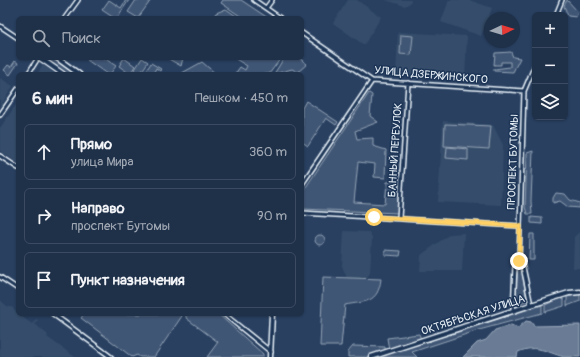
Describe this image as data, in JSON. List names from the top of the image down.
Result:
{
  "streets": {
    "main road": ["ОКТЯБРЬСКАЯ УЛИЦА"],
    "street": ["УЛИЦА ДЗЕРЖИНСКОГО", "БАННЫЙ ПЕРЕУЛОК", "ПРОСПЕКТ БУТОМЫ"]
  },
  "crossings": [
    ["УЛИЦА ДЗЕРЖИНСКОГО", "БАННЫЙ ПЕРЕУЛОК"],
    ["УЛИЦА ДЗЕРЖИНСКОГО", "ПРОСПЕКТ БУТОМЫ"],
    ["ПРОСПЕКТ БУТОМЫ", "ОКТЯБРЬСКАЯ УЛИЦА"]
  ],
  "north": "right",
  "page": {
    "map_buttons": ["+", "−"],
    "search": "Поиск",
    "heading": ["6 мин", "Пешком · 450 m"],
    "list": [
      ["Прямо", "улица Мира", "360 m"],
      ["Направо", "проспект Бутомы", "90 m"],
      "Пункт назначения"
    ]
  }
}
